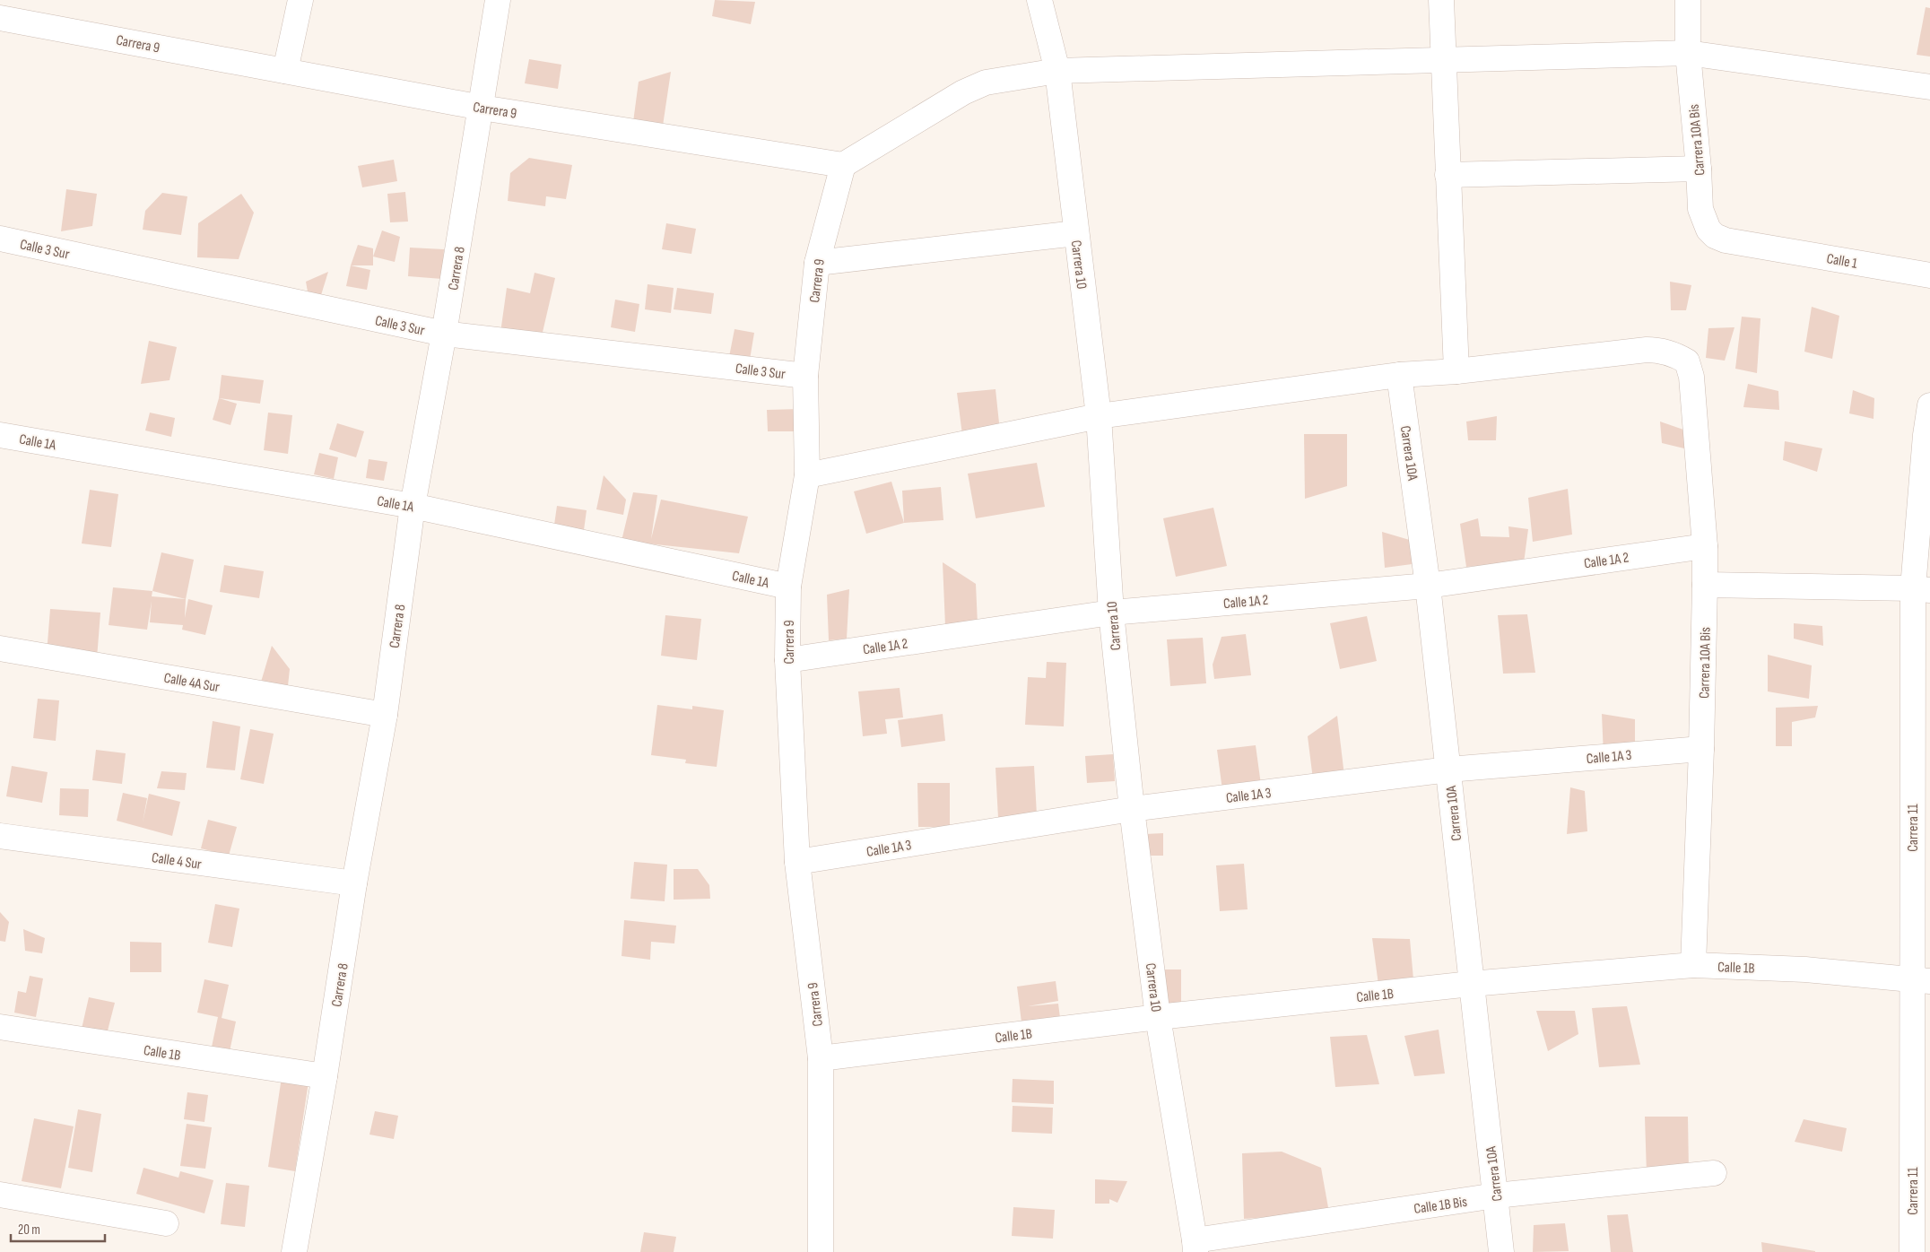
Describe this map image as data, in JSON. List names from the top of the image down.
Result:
{
  "streets": {
    "street": [
      "Carrera 9",
      "Carrera 10A Bis",
      "Calle 3 Sur",
      "Calle 1",
      "Carrera 10",
      "Carrera 8",
      "Calle 1A",
      "Carrera 10A",
      "Calle 1A 2",
      "Calle 4A Sur",
      "Calle 1A 3",
      "Carrera 11",
      "Calle 4 Sur",
      "Calle 1B",
      "Calle 1B Bis"
    ]
  },
  "crossings": [
    ["Carrera 9", "Calle 3 Sur"],
    ["Carrera 9", "Carrera 8"],
    ["Carrera 9", "Calle 1A"],
    ["Carrera 9", "Calle 1A 2"],
    ["Carrera 9", "Calle 1A 3"],
    ["Carrera 9", "Calle 1B"],
    ["Carrera 10A Bis", "Calle 1"],
    ["Carrera 10A Bis", "Calle 1A 2"],
    ["Carrera 10A Bis", "Calle 1A 3"],
    ["Carrera 10A Bis", "Calle 1B"],
    ["Calle 3 Sur", "Carrera 8"],
    ["Carrera 10", "Calle 1A 2"],
    ["Carrera 10", "Calle 1A 3"],
    ["Carrera 10", "Calle 1B"],
    ["Carrera 10", "Calle 1B Bis"],
    ["Carrera 8", "Calle 1A"],
    ["Carrera 8", "Calle 4A Sur"],
    ["Carrera 8", "Calle 4 Sur"],
    ["Carrera 8", "Calle 1B"],
    ["Carrera 10A", "Calle 1A 2"],
    ["Carrera 10A", "Calle 1A 3"],
    ["Carrera 10A", "Calle 1B"],
    ["Carrera 10A", "Calle 1B Bis"],
    ["Carrera 11", "Calle 1B"]
  ],
  "scale_bar": "20 m"
}
